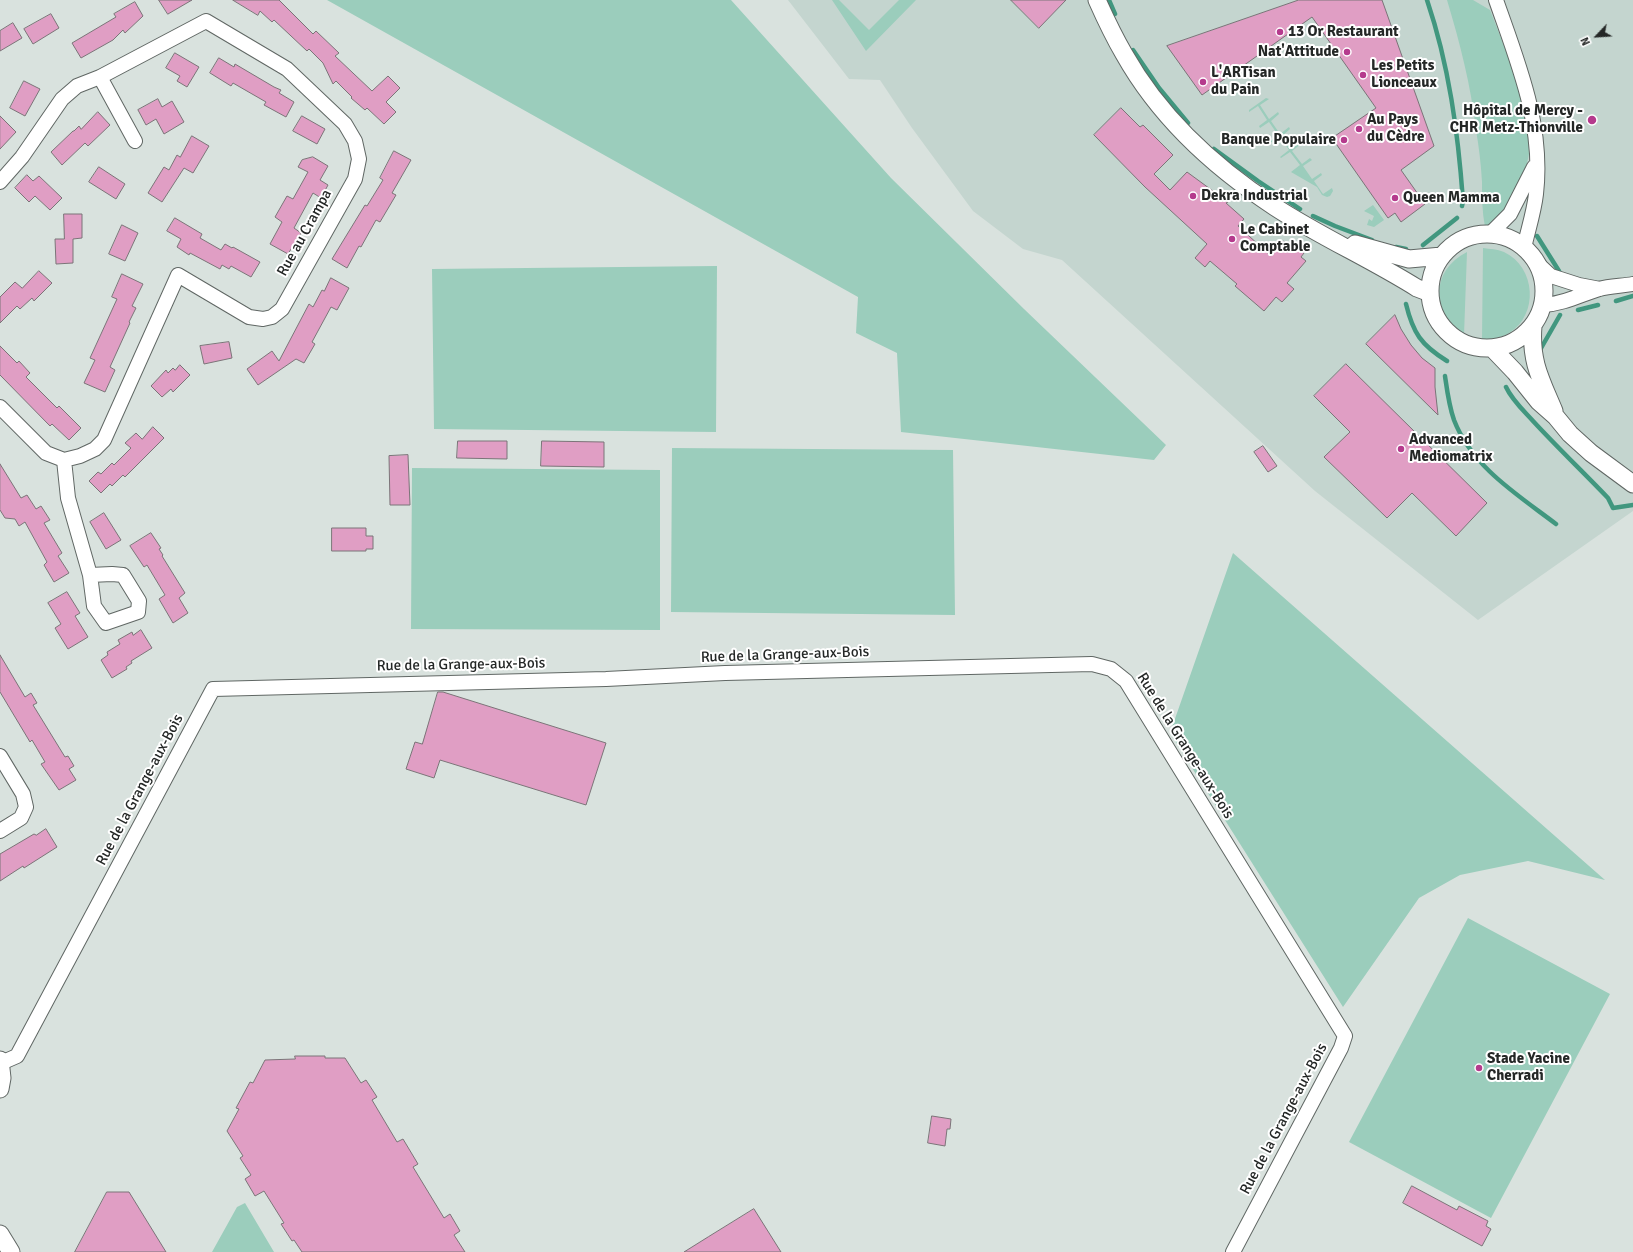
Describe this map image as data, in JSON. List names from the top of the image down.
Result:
{
  "streets": {
    "street": ["Rue au Crampa", "Rue de la Grange-aux-Bois"]
  },
  "places": [
    "13 Or Restaurant",
    "Nat'Attitude",
    "Les Petits Lionceaux",
    "L'ARTisan du Pain",
    "Hôpital de Mercy - CHR Metz-Thionville",
    "Au Pays du Cèdre",
    "Banque Populaire",
    "Dekra Industrial",
    "Queen Mamma",
    "Le Cabinet Comptable",
    "Advanced Mediomatrix",
    "Stade Yacine Cherradi"
  ],
  "north": "bottom left"
}
